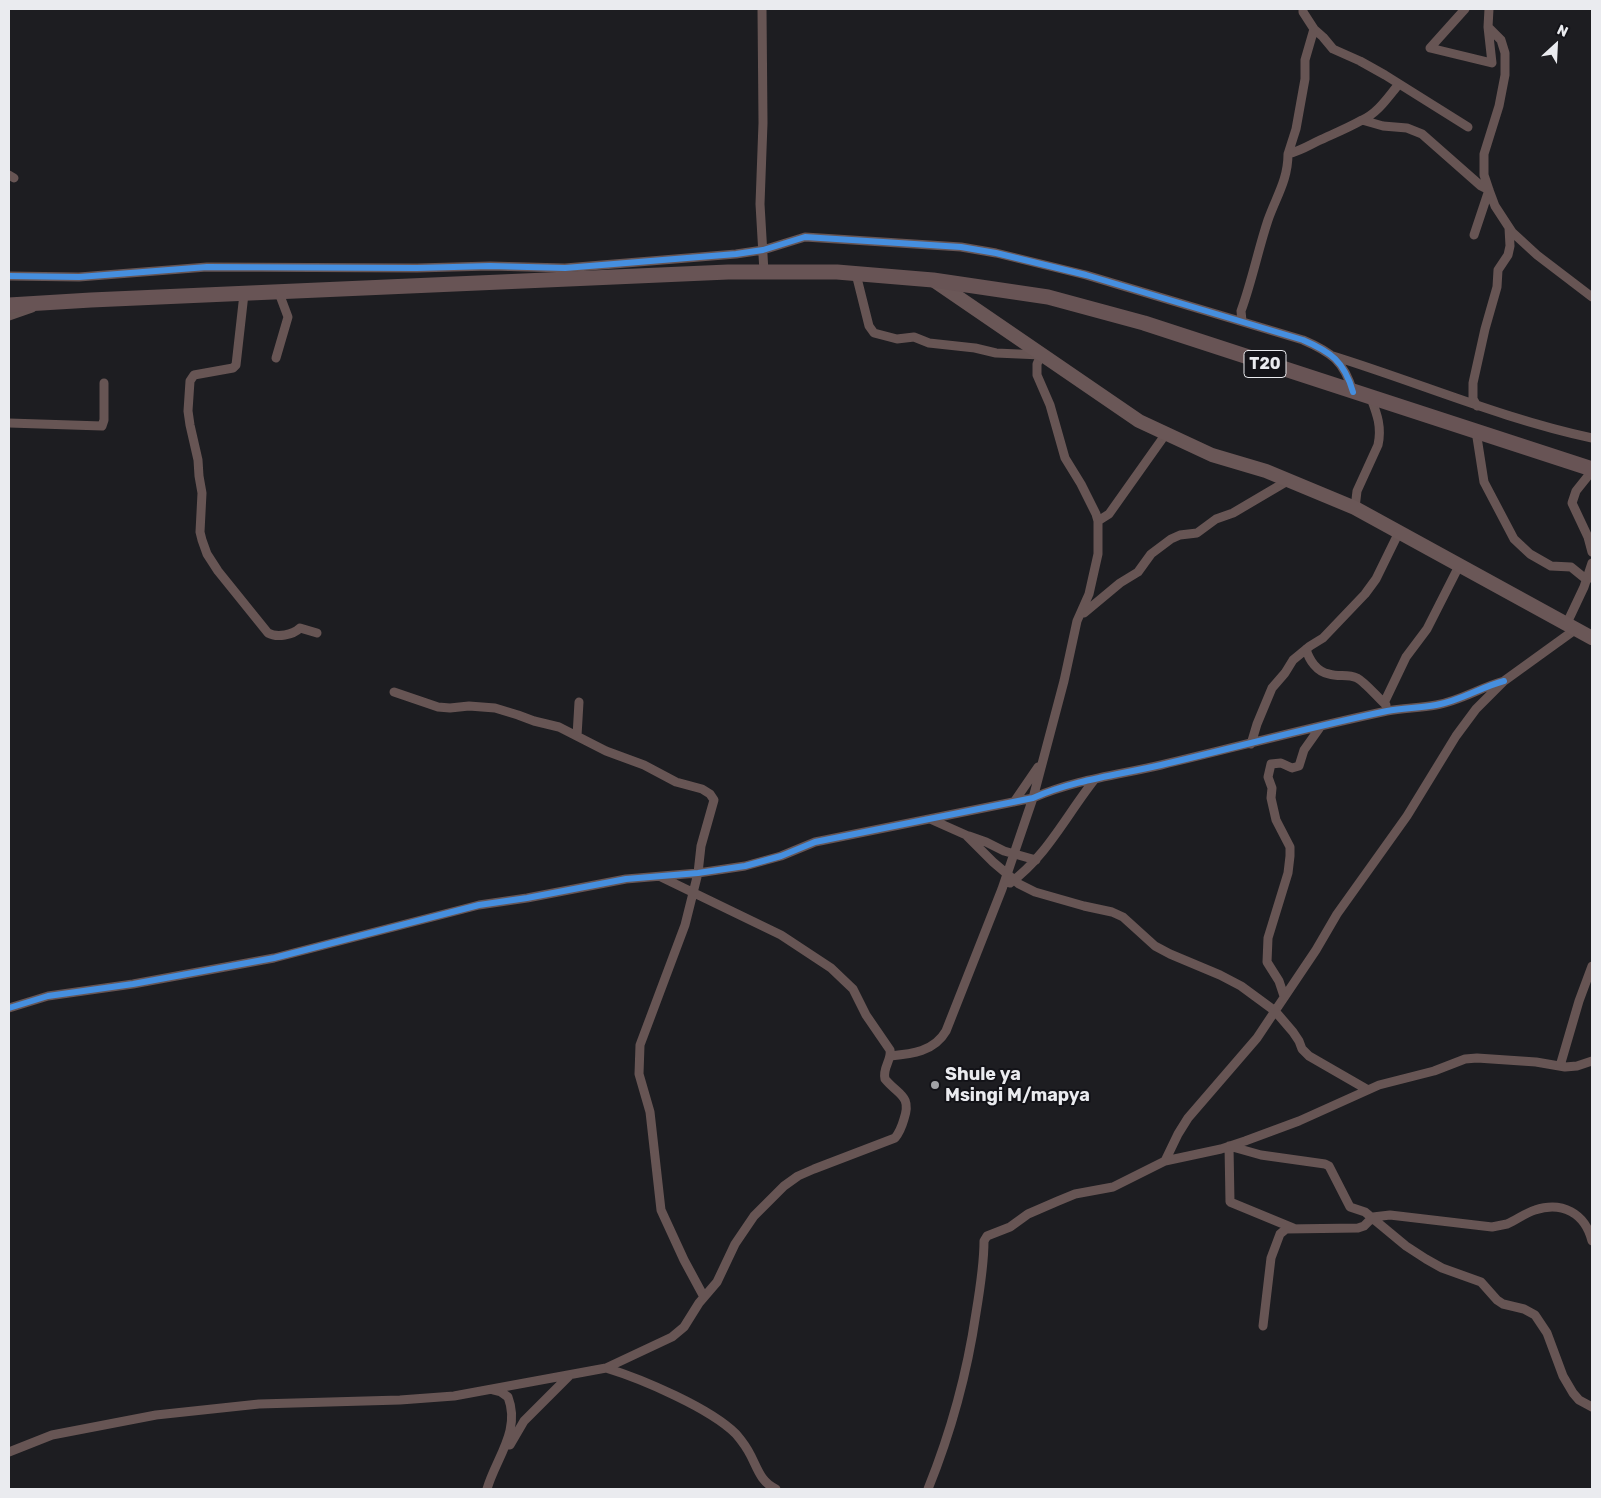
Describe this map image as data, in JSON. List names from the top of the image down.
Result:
{
  "streets": {
    "main road": ["T20"]
  },
  "places": ["Shule ya Msingi M/mapya"],
  "north": "top right"
}
